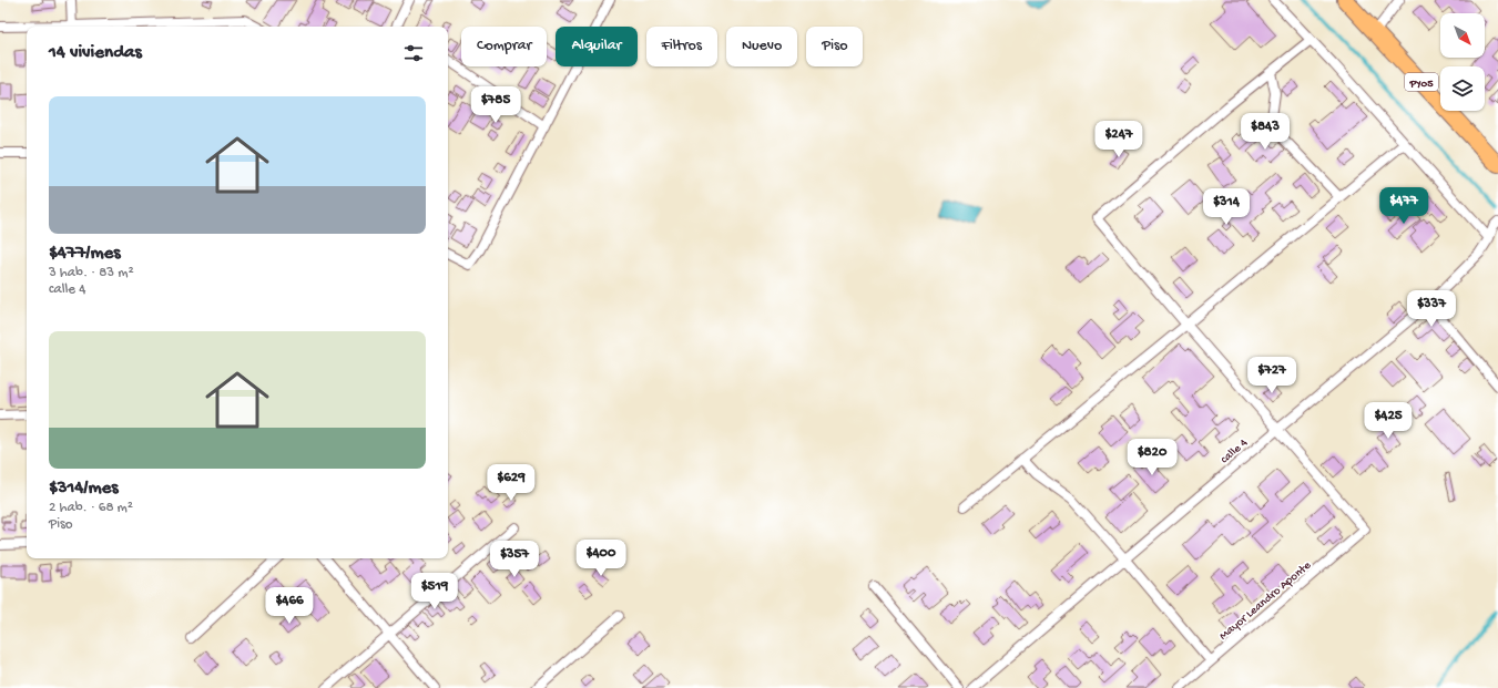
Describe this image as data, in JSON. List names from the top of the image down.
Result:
{
  "streets": {
    "highway": ["PY05"],
    "street": ["calle 4", "Mayor Leandro Aponte"]
  },
  "crossings": [
    ["calle 4", "Mayor Leandro Aponte"]
  ],
  "north": "bottom right",
  "page": {
    "chip": [
      "Comprar",
      "Alquilar",
      "Filtros",
      "Nuevo",
      "Piso"
    ],
    "heading": "14 viviendas",
    "list": [
      {
        "name": "$477/mes",
        "note": "3 hab. · 83 m² · calle 4"
      },
      {
        "name": "$314/mes",
        "note": "2 hab. · 68 m² · Piso"
      }
    ],
    "price": [
      "$785",
      "$843",
      "$247",
      "$477",
      "$314",
      "$337",
      "$727",
      "$425",
      "$820",
      "$629",
      "$400",
      "$357",
      "$519",
      "$466"
    ]
  }
}
